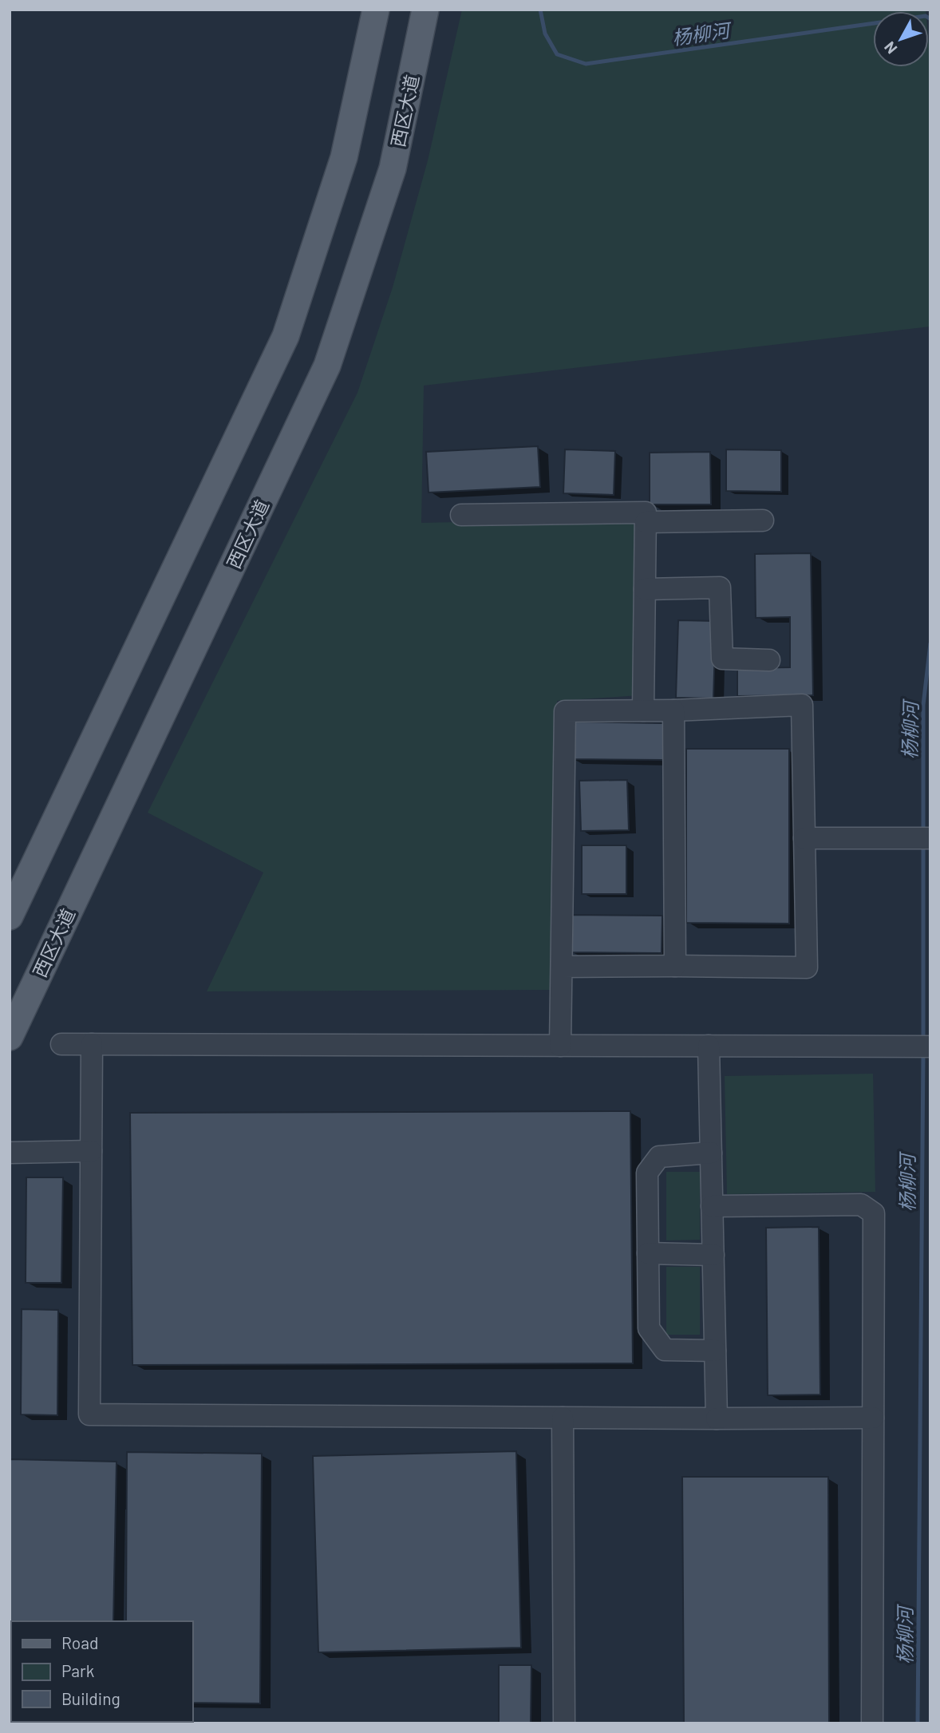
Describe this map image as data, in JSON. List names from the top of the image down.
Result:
{
  "streets": {
    "main road": ["西区大道"]
  },
  "water": ["杨柳河"],
  "legend": ["Road", "Park", "Building"],
  "north": "bottom left"
}
